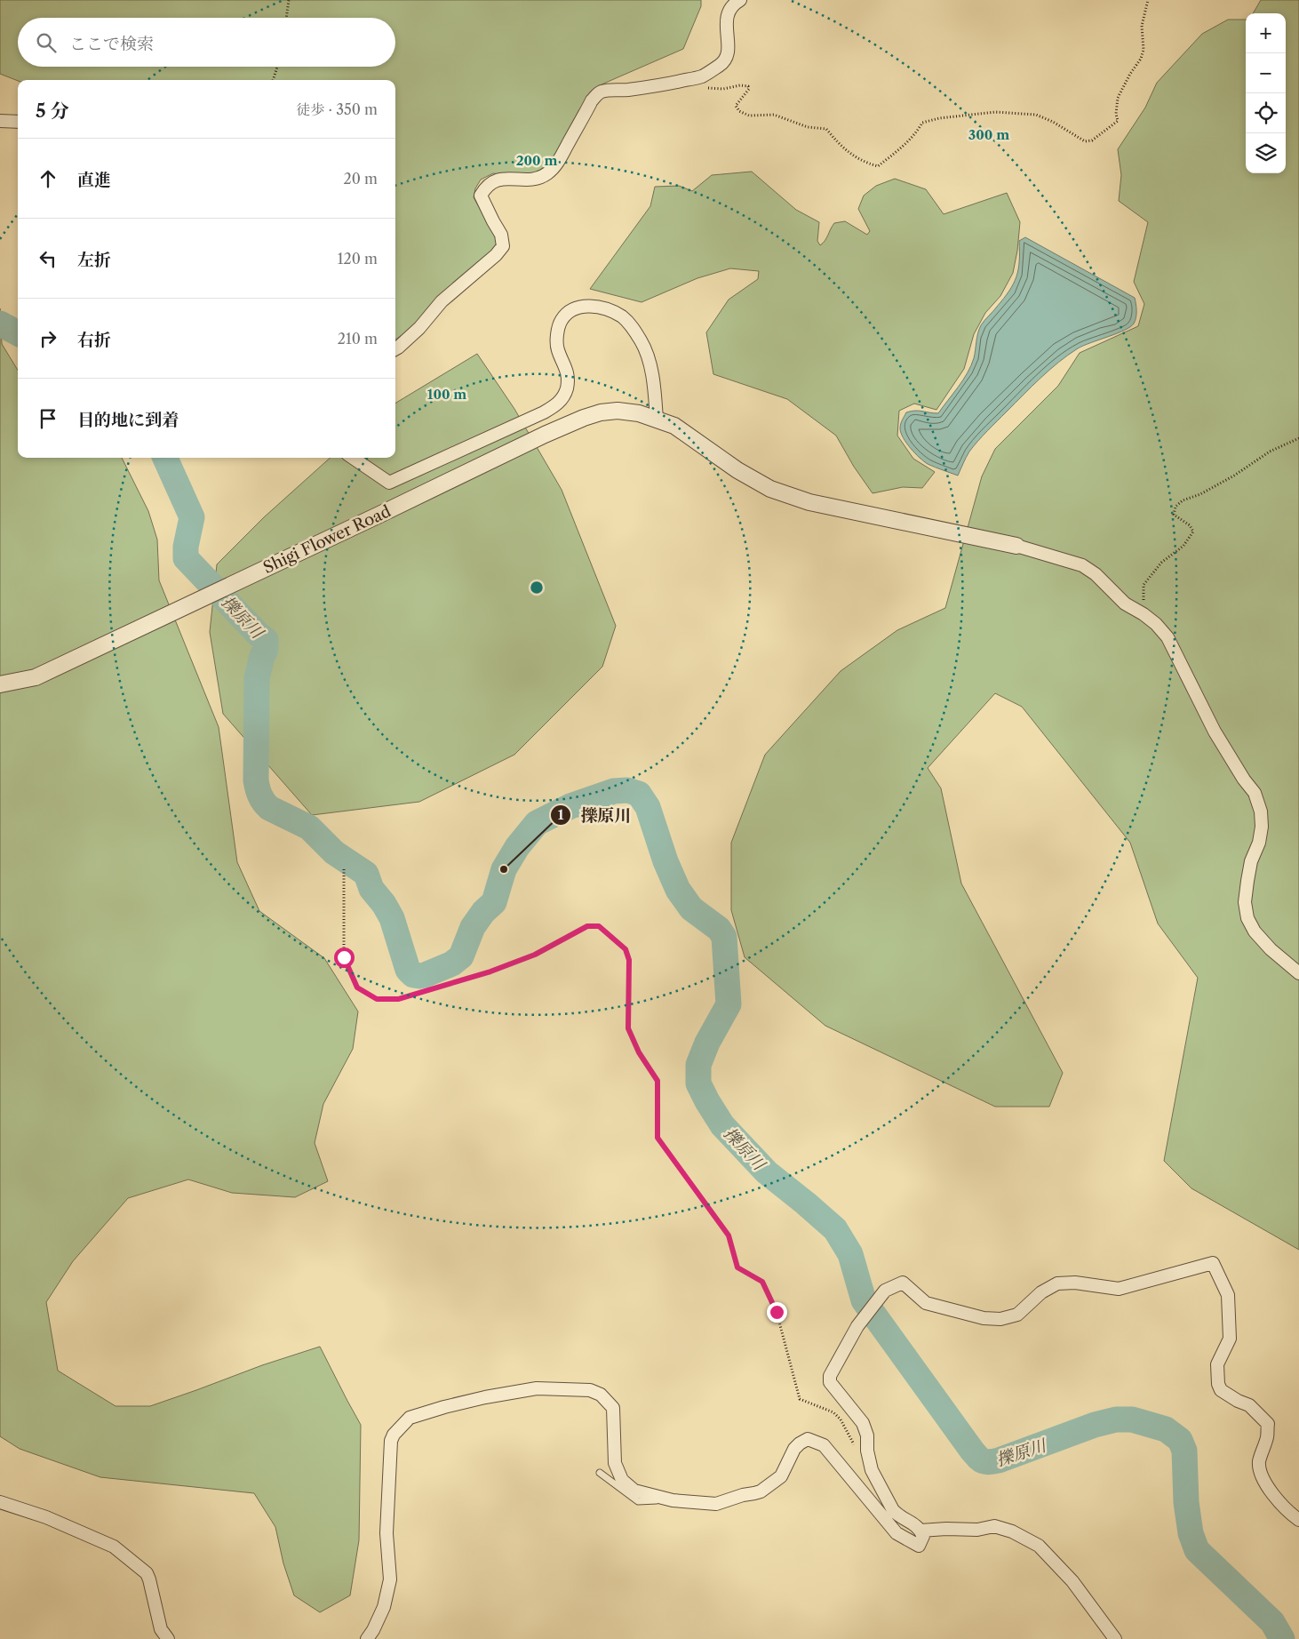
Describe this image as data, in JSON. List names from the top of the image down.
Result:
{
  "streets": {
    "street": ["Shigi Flower Road"]
  },
  "water": ["擽原川"],
  "places": ["擽原川"],
  "page": {
    "map_buttons": ["+", "−"],
    "search": "ここで検索",
    "heading": ["5 分", "徒歩 · 350 m"],
    "list": [
      ["直進", "20 m"],
      ["左折", "120 m"],
      ["右折", "210 m"],
      "目的地に到着"
    ]
  },
  "rings": ["300 m", "200 m", "100 m"]
}
